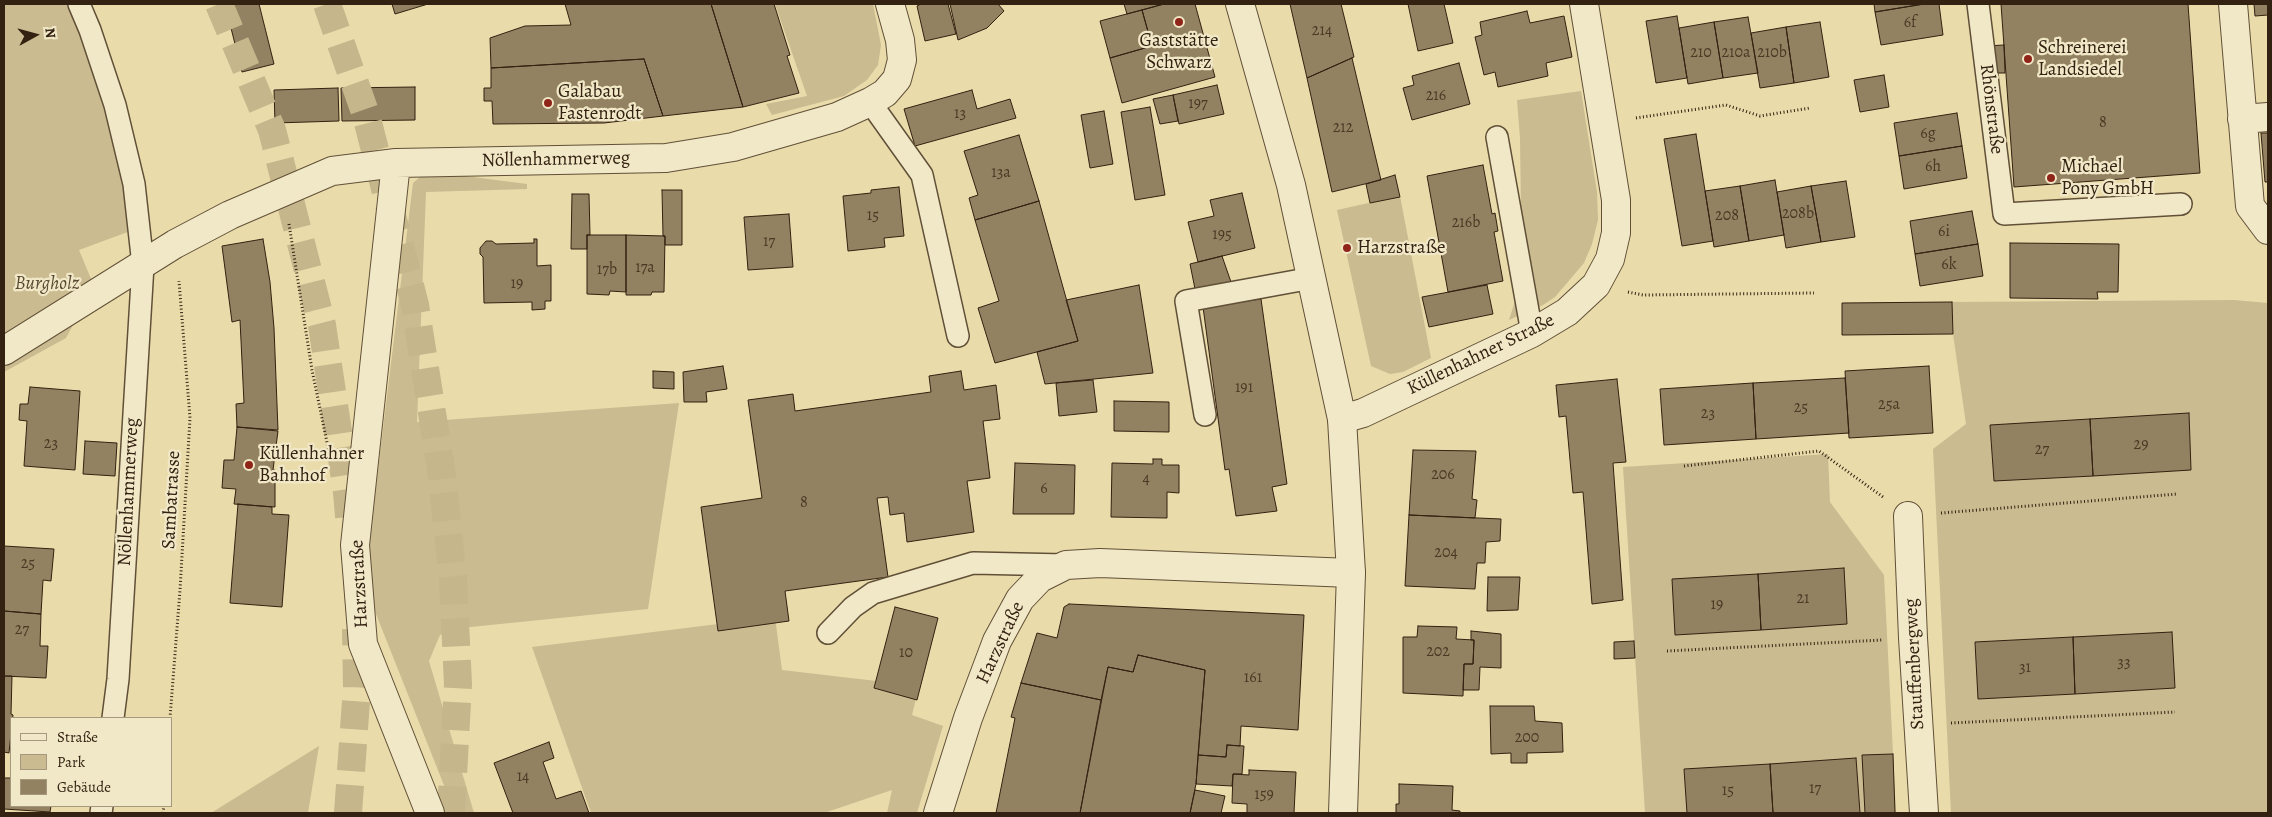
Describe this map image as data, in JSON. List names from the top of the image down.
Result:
{
  "streets": {
    "street": [
      "Nöllenhammerweg",
      "Küllenhahner Straße",
      "Harzstraße",
      "Stauffenbergweg"
    ],
    "lane": ["Rhönstraße"],
    "path": ["Sambatrasse"]
  },
  "crossings": [
    ["Nöllenhammerweg", "Harzstraße"]
  ],
  "parks": ["Burgholz"],
  "places": [
    "Gaststätte Schwarz",
    "Schreinerei Landsiedel",
    "Galabau Fastenrodt",
    "Michael Pony GmbH",
    "Harzstraße",
    "Küllenhahner Bahnhof"
  ],
  "house_numbers": [
    "6f",
    "214",
    "210",
    "210a",
    "210b",
    "216",
    "197",
    "13",
    "8",
    "212",
    "6g",
    "6h",
    "13a",
    "208b",
    "15",
    "208",
    "216b",
    "6i",
    "195",
    "17",
    "6k",
    "17a",
    "17b",
    "19",
    "191",
    "25a",
    "25",
    "23",
    "23",
    "29",
    "27",
    "206",
    "4",
    "6",
    "8",
    "204",
    "25",
    "21",
    "19",
    "27",
    "202",
    "10",
    "33",
    "31",
    "161",
    "200",
    "14",
    "17",
    "15",
    "159"
  ],
  "legend": ["Straße", "Park", "Gebäude"],
  "north": "right"
}
